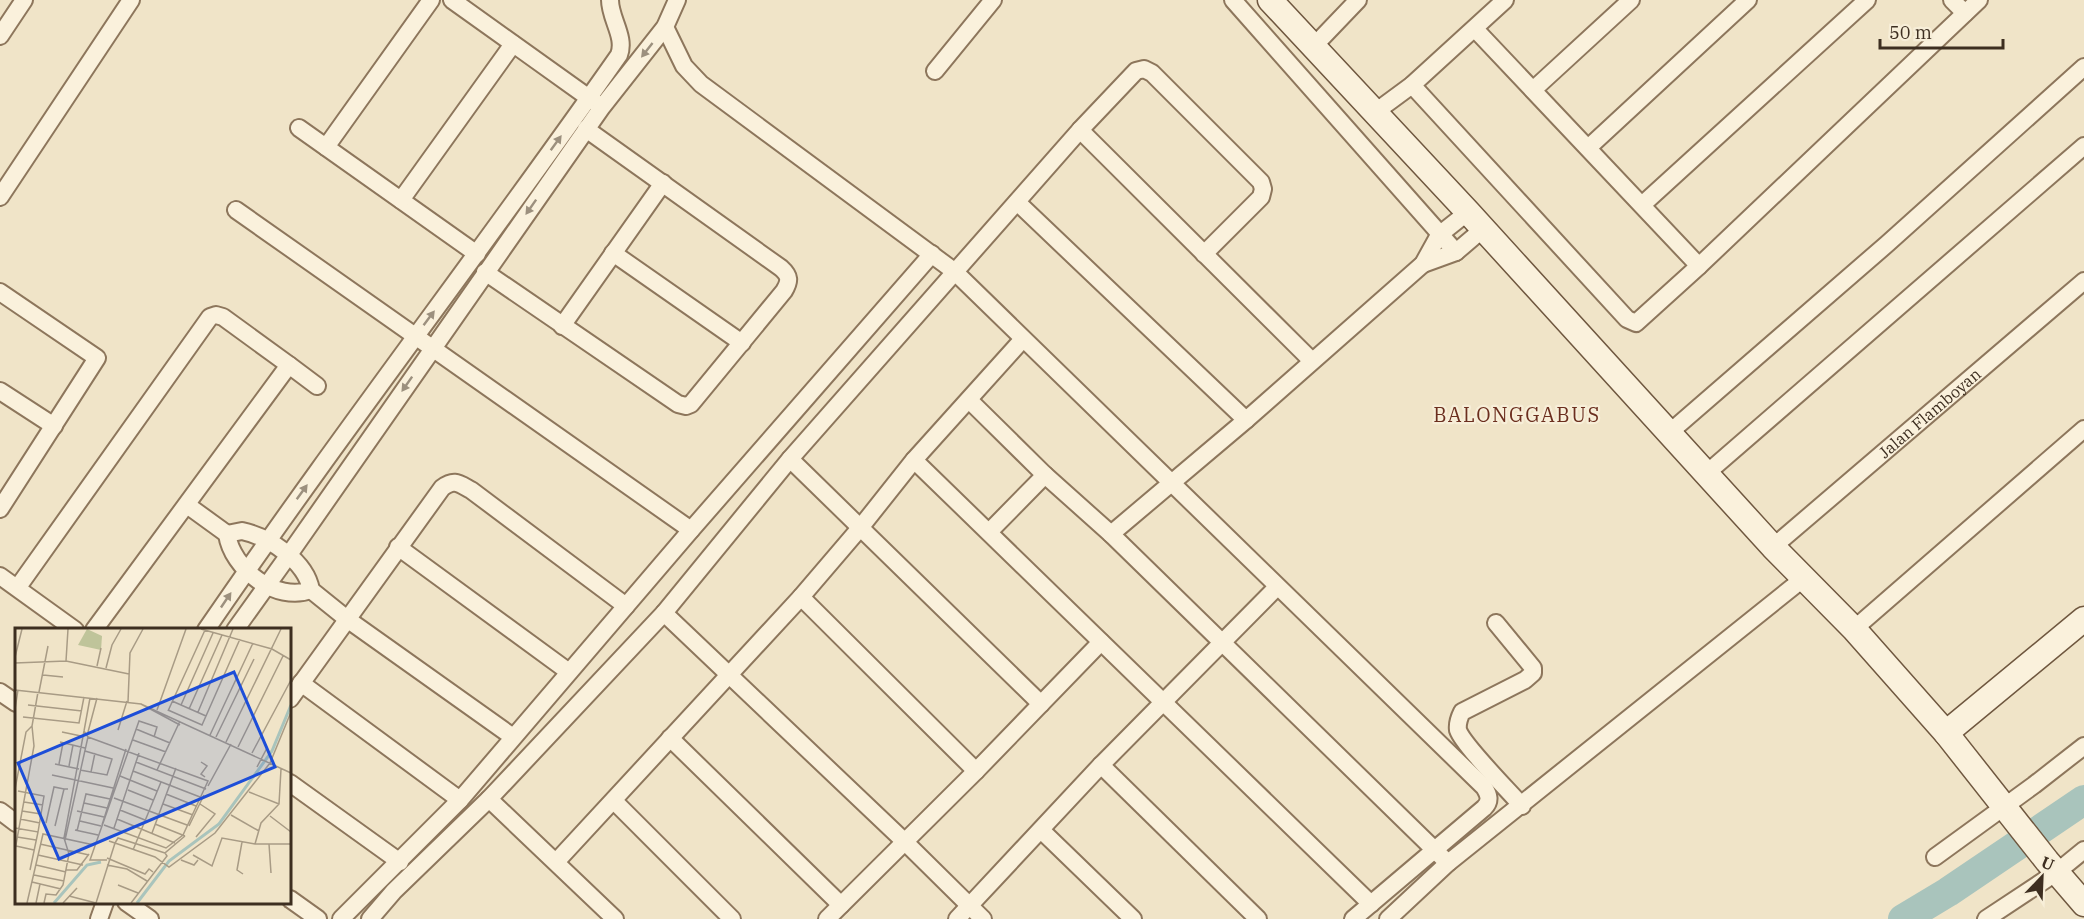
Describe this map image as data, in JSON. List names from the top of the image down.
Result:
{
  "streets": {
    "street": ["Jalan Flamboyan"]
  },
  "districts": ["BALONGGABUS"],
  "scale_bar": "50 m",
  "north": "top right"
}
